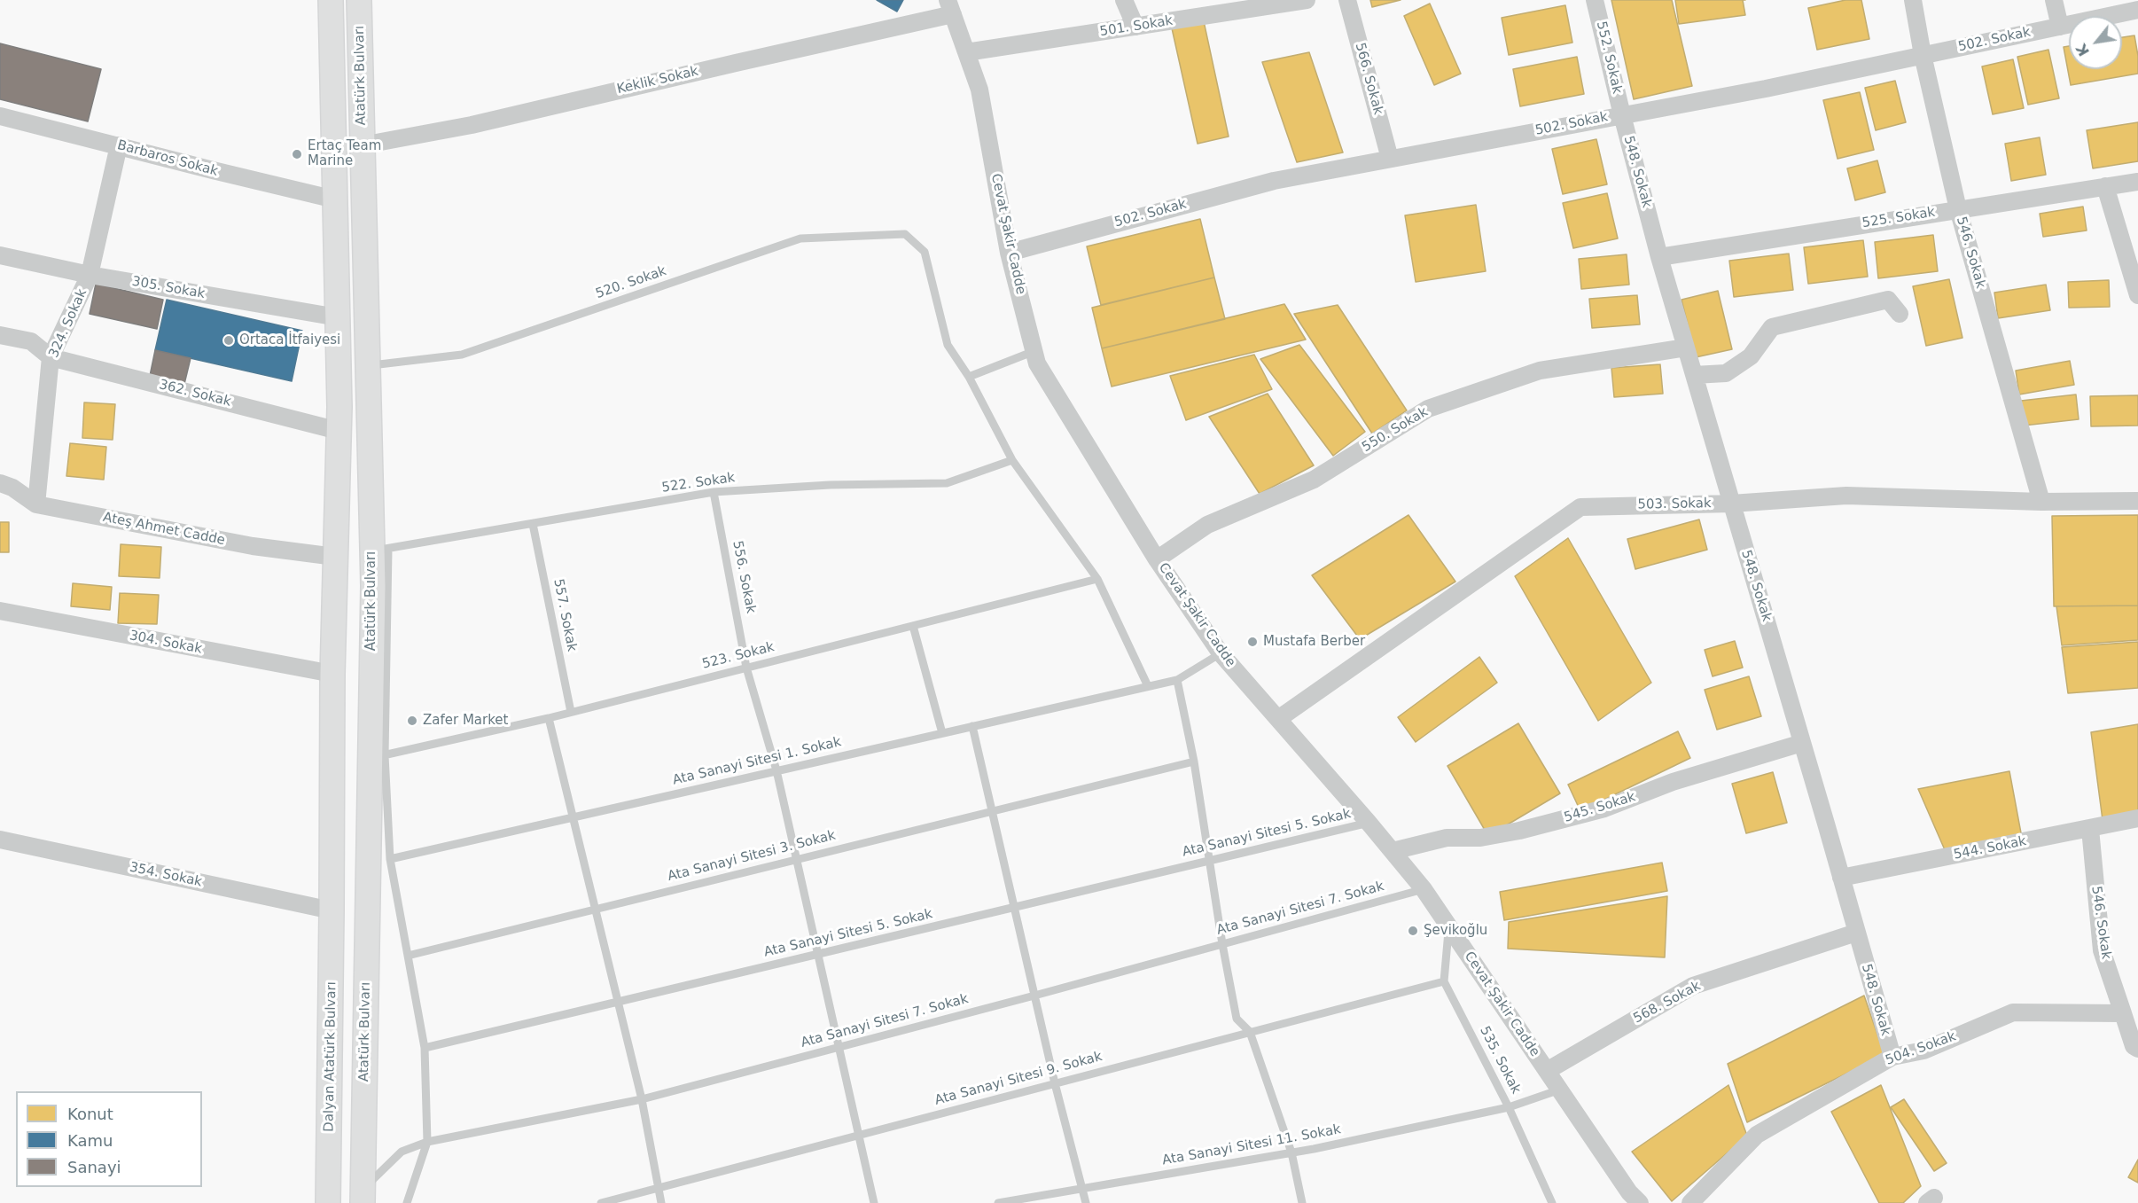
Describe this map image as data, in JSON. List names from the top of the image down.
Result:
{
  "streets": {
    "main road": ["Atatürk Bulvarı", "Dalyan Atatürk Bulvarı"],
    "street": [
      "501. Sokak",
      "502. Sokak",
      "552. Sokak",
      "566. Sokak",
      "Keklik Sokak",
      "Barbaros Sokak",
      "548. Sokak",
      "525. Sokak",
      "Cevat Şakir Cadde",
      "546. Sokak",
      "305. Sokak",
      "324. Sokak",
      "362. Sokak",
      "550. Sokak",
      "503. Sokak",
      "Ateş Ahmet Cadde",
      "304. Sokak",
      "545. Sokak",
      "544. Sokak",
      "354. Sokak",
      "568. Sokak",
      "504. Sokak"
    ],
    "lane": [
      "520. Sokak",
      "522. Sokak",
      "556. Sokak",
      "557. Sokak",
      "523. Sokak",
      "Ata Sanayi Sitesi 1. Sokak",
      "Ata Sanayi Sitesi 5. Sokak",
      "Ata Sanayi Sitesi 3. Sokak",
      "Ata Sanayi Sitesi 7. Sokak",
      "535. Sokak",
      "Ata Sanayi Sitesi 9. Sokak",
      "Ata Sanayi Sitesi 11. Sokak"
    ]
  },
  "crossings": [
    ["501. Sokak", "Cevat Şakir Cadde"],
    ["502. Sokak", "552. Sokak"],
    ["502. Sokak", "566. Sokak"],
    ["502. Sokak", "548. Sokak"],
    ["502. Sokak", "Cevat Şakir Cadde"],
    ["502. Sokak", "546. Sokak"],
    ["552. Sokak", "548. Sokak"],
    ["Atatürk Bulvarı", "Keklik Sokak"],
    ["Atatürk Bulvarı", "520. Sokak"],
    ["Atatürk Bulvarı", "522. Sokak"],
    ["Atatürk Bulvarı", "523. Sokak"],
    ["Atatürk Bulvarı", "Ata Sanayi Sitesi 7. Sokak"],
    ["Keklik Sokak", "Cevat Şakir Cadde"],
    ["Barbaros Sokak", "324. Sokak"],
    ["548. Sokak", "525. Sokak"],
    ["548. Sokak", "550. Sokak"],
    ["548. Sokak", "503. Sokak"],
    ["548. Sokak", "545. Sokak"],
    ["548. Sokak", "544. Sokak"],
    ["548. Sokak", "568. Sokak"],
    ["548. Sokak", "504. Sokak"],
    ["525. Sokak", "546. Sokak"],
    ["Cevat Şakir Cadde", "550. Sokak"],
    ["Cevat Şakir Cadde", "503. Sokak"],
    ["Cevat Şakir Cadde", "Ata Sanayi Sitesi 1. Sokak"],
    ["Cevat Şakir Cadde", "545. Sokak"],
    ["Cevat Şakir Cadde", "Ata Sanayi Sitesi 5. Sokak"],
    ["Cevat Şakir Cadde", "Ata Sanayi Sitesi 7. Sokak"],
    ["Cevat Şakir Cadde", "568. Sokak"],
    ["Cevat Şakir Cadde", "Ata Sanayi Sitesi 11. Sokak"],
    ["546. Sokak", "503. Sokak"],
    ["546. Sokak", "544. Sokak"],
    ["546. Sokak", "504. Sokak"],
    ["305. Sokak", "324. Sokak"],
    ["324. Sokak", "362. Sokak"],
    ["324. Sokak", "Ateş Ahmet Cadde"],
    ["522. Sokak", "556. Sokak"],
    ["522. Sokak", "557. Sokak"],
    ["556. Sokak", "523. Sokak"],
    ["556. Sokak", "Ata Sanayi Sitesi 1. Sokak"],
    ["556. Sokak", "Ata Sanayi Sitesi 5. Sokak"],
    ["556. Sokak", "Ata Sanayi Sitesi 3. Sokak"],
    ["556. Sokak", "Ata Sanayi Sitesi 7. Sokak"],
    ["556. Sokak", "Ata Sanayi Sitesi 9. Sokak"],
    ["557. Sokak", "523. Sokak"],
    ["354. Sokak", "Dalyan Atatürk Bulvarı"],
    ["535. Sokak", "Ata Sanayi Sitesi 9. Sokak"],
    ["535. Sokak", "Ata Sanayi Sitesi 11. Sokak"]
  ],
  "places": [
    "Ertaç Team Marine",
    "Ortaca İtfaiyesi",
    "Mustafa Berber",
    "Zafer Market",
    "Şevikoğlu"
  ],
  "legend": ["Konut", "Kamu", "Sanayi"],
  "north": "bottom left"
}
